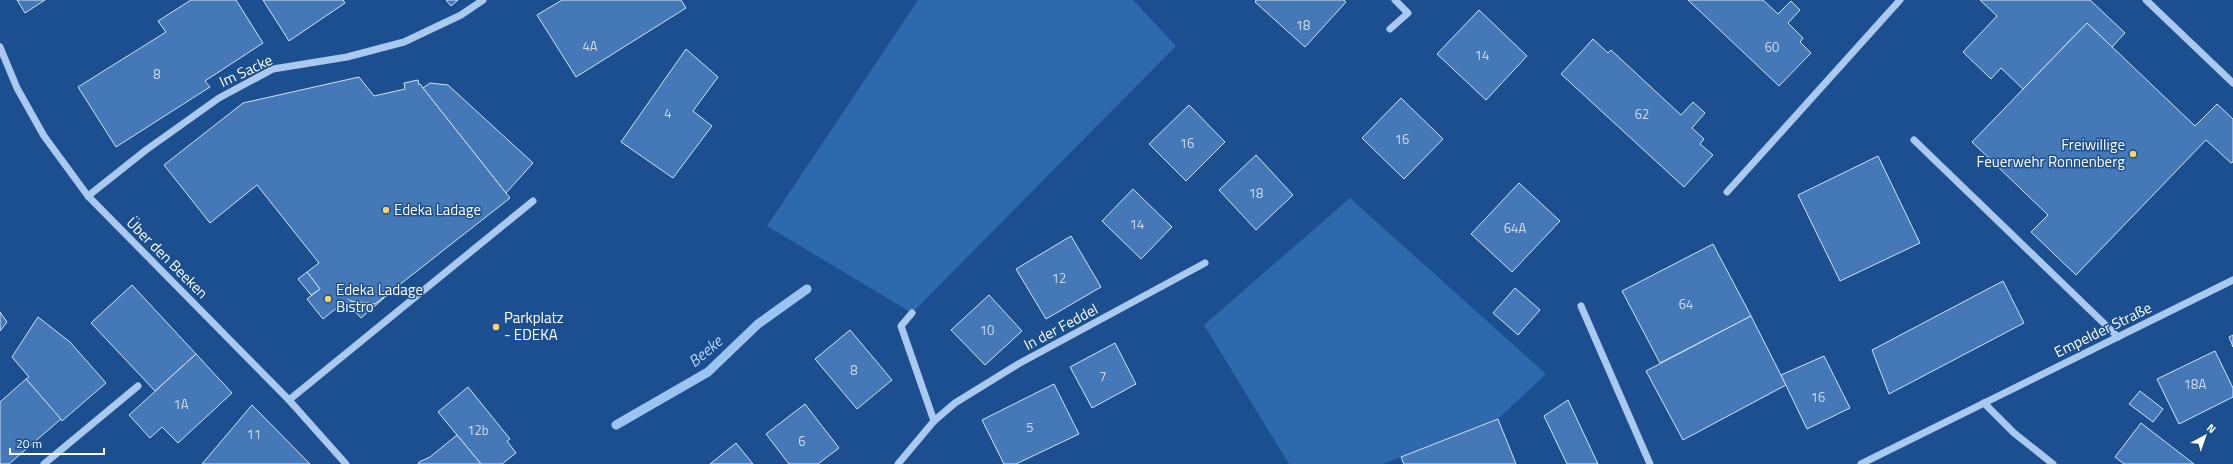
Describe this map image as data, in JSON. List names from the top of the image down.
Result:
{
  "streets": {
    "street": [
      "Im Sacke",
      "Über den Beeken",
      "In der Feddel",
      "Empelder Straße"
    ]
  },
  "crossings": [
    ["Im Sacke", "Über den Beeken"]
  ],
  "water": ["Beeke"],
  "places": [
    "Freiwillige Feuerwehr Ronnenberg",
    "Edeka Ladage",
    "Edeka Ladage Bistro",
    "Parkplatz - EDEKA"
  ],
  "house_numbers": [
    "18",
    "4A",
    "60",
    "14",
    "8",
    "4",
    "62",
    "16",
    "16",
    "18",
    "14",
    "64A",
    "12",
    "64",
    "10",
    "8",
    "7",
    "18A",
    "16",
    "1A",
    "5",
    "12b",
    "11",
    "6"
  ],
  "scale_bar": "20 m",
  "north": "top right"
}
